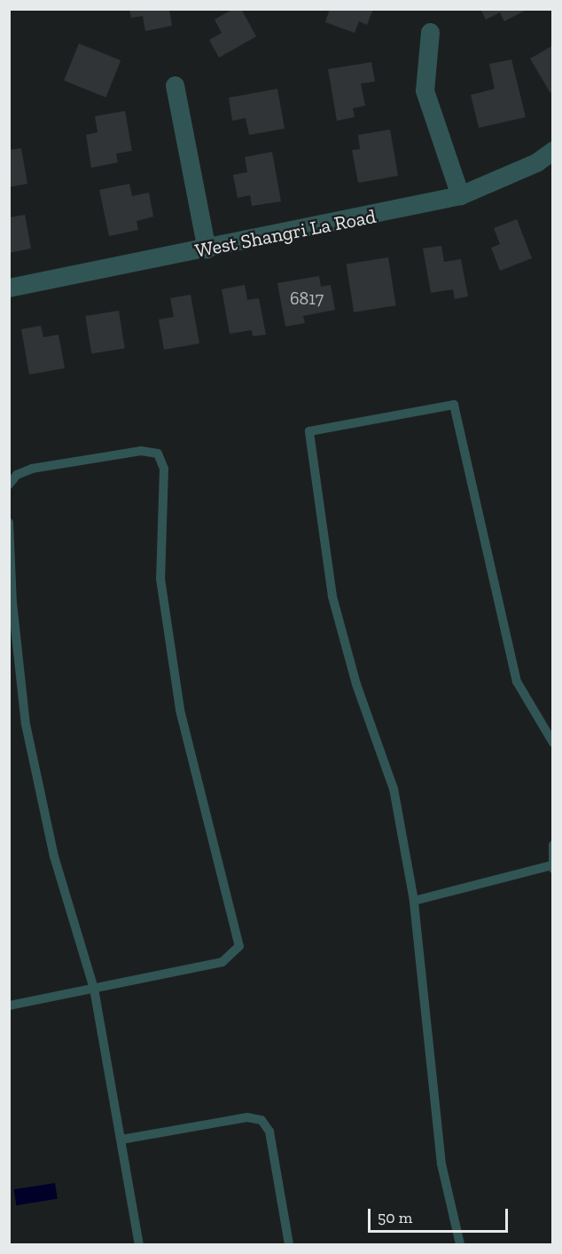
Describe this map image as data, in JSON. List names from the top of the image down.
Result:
{
  "streets": {
    "street": ["West Shangri La Road"]
  },
  "house_numbers": ["6817"],
  "scale_bar": "50 m"
}
